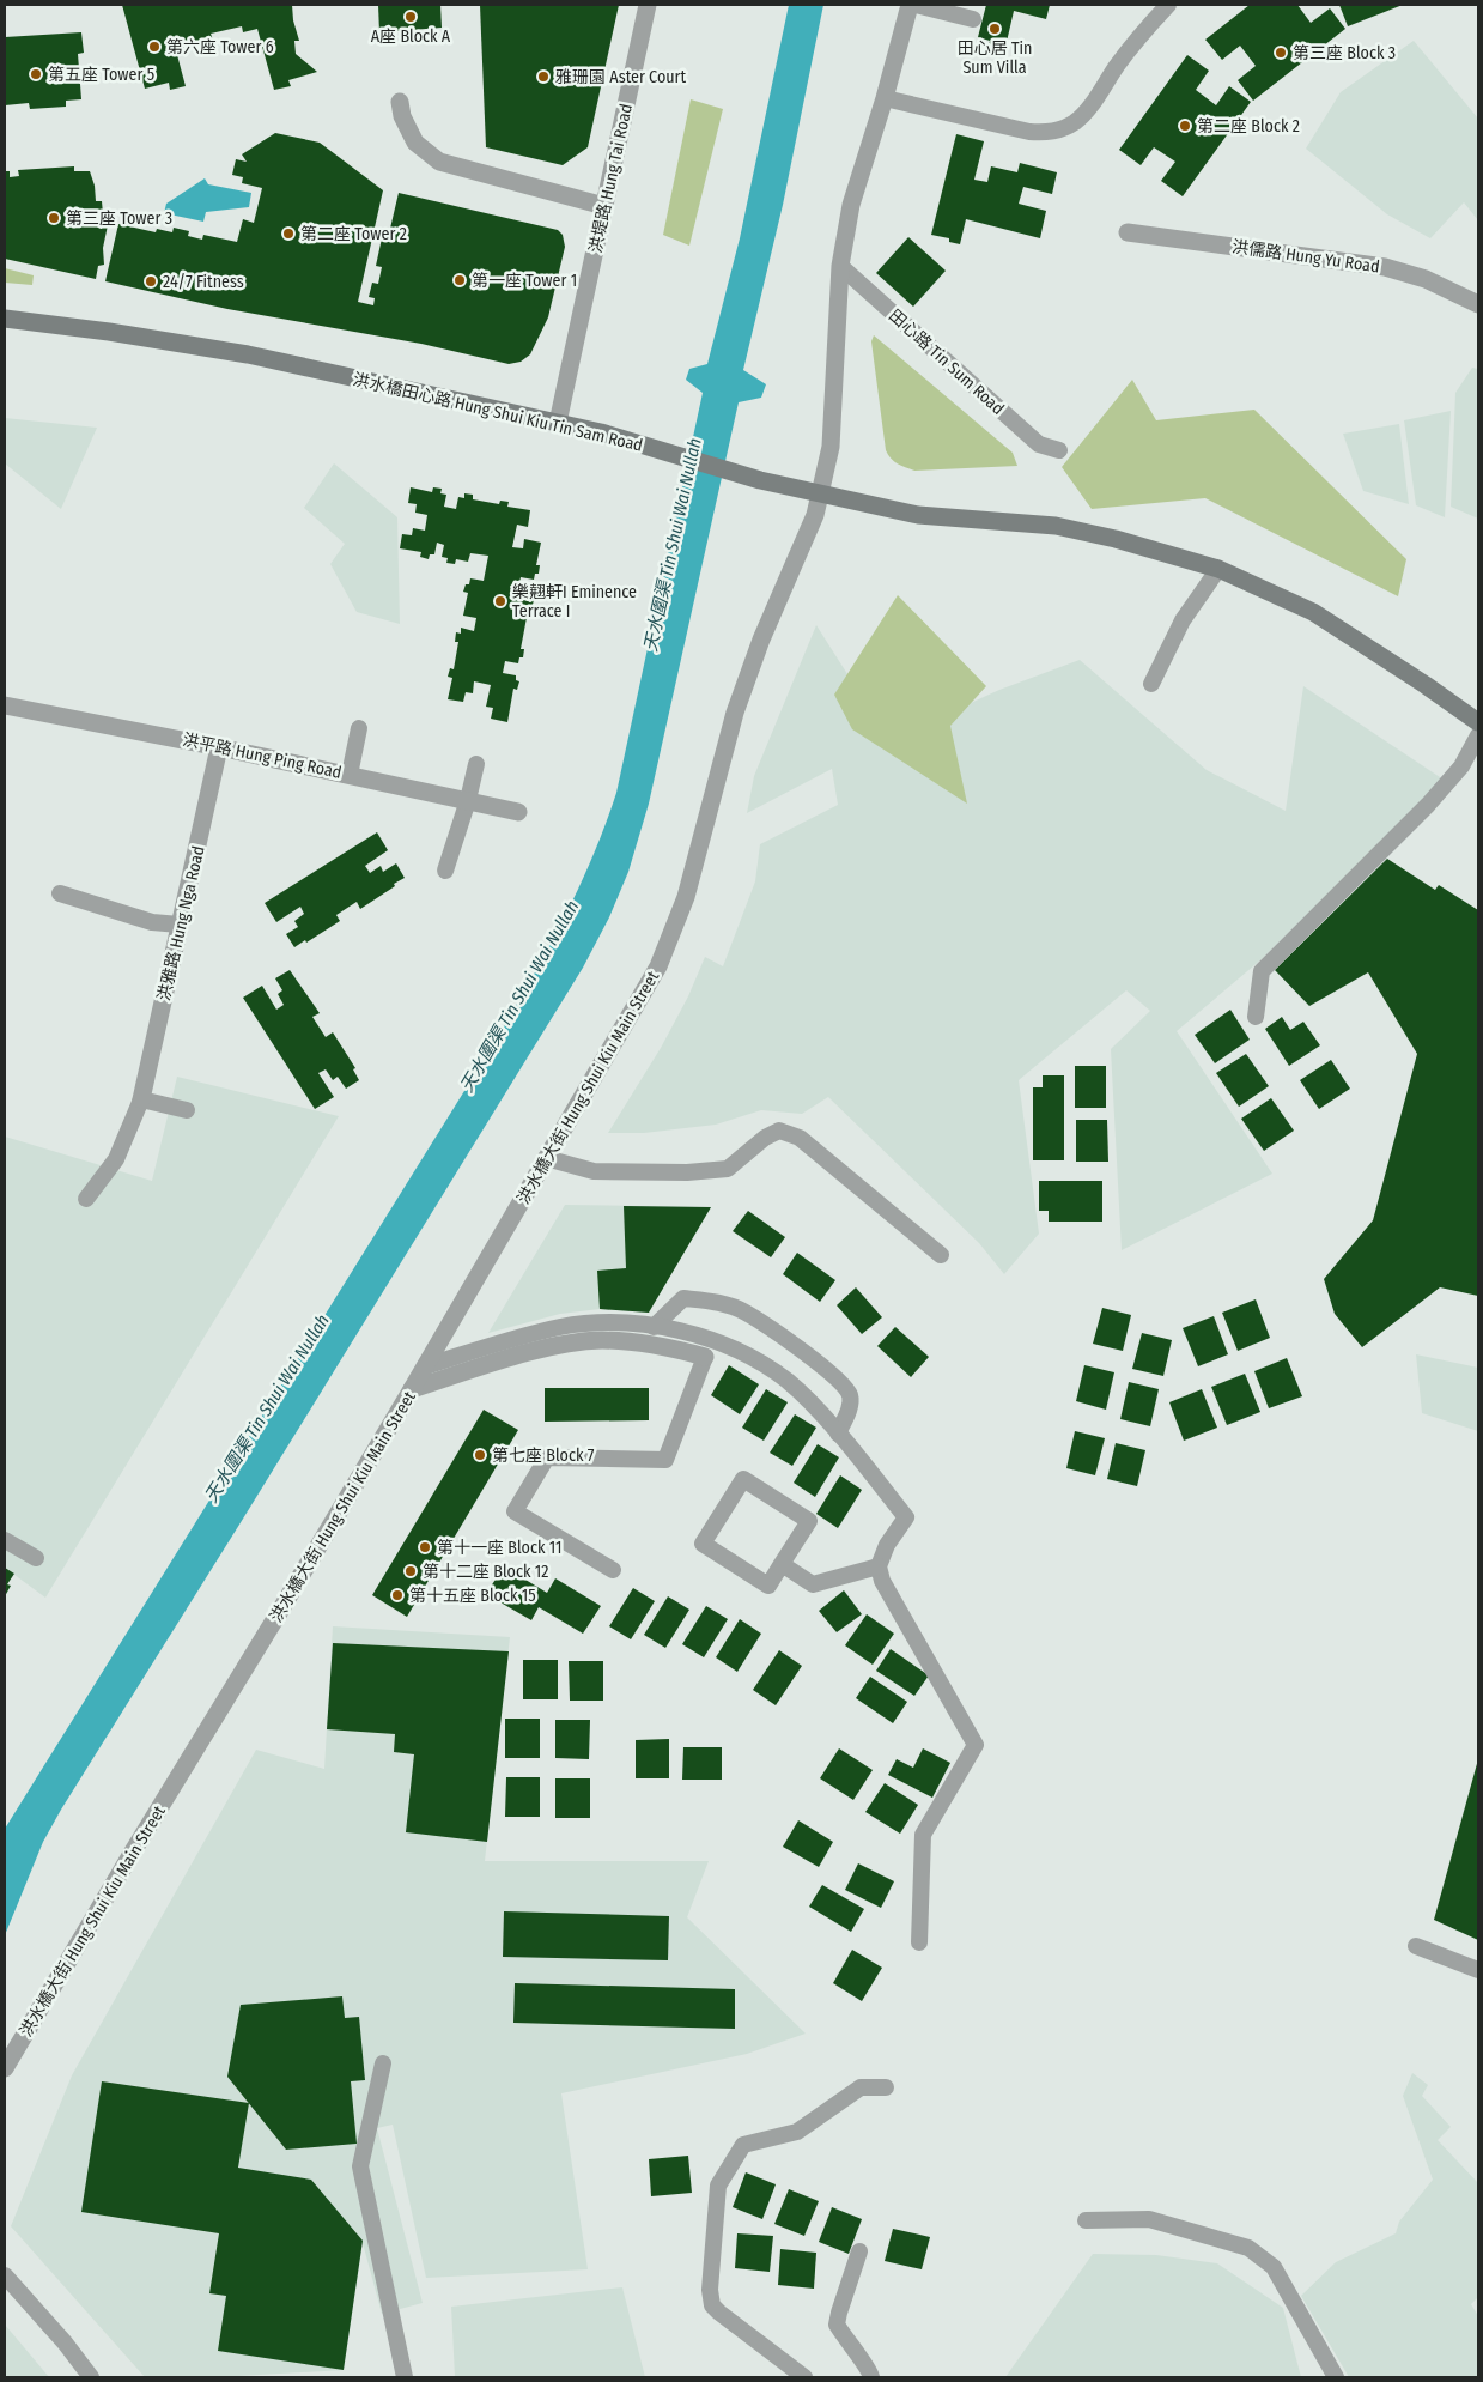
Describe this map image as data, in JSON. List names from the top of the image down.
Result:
{
  "streets": {
    "street": [
      "洪堤路 Hung Tai Road",
      "洪儒路 Hung Yu Road",
      "洪水橋田心路 Hung Shui Kiu Tin Sam Road",
      "洪平路 Hung Ping Road",
      "洪雅路 Hung Nga Road",
      "洪水橋大街 Hung Shui Kiu Main Street"
    ],
    "lane": ["田心路 Tin Sum Road"]
  },
  "crossings": [
    ["洪堤路 Hung Tai Road", "洪水橋田心路 Hung Shui Kiu Tin Sam Road"],
    ["田心路 Tin Sum Road", "洪水橋大街 Hung Shui Kiu Main Street"],
    ["洪水橋田心路 Hung Shui Kiu Tin Sam Road", "洪水橋大街 Hung Shui Kiu Main Street"],
    ["洪平路 Hung Ping Road", "洪雅路 Hung Nga Road"]
  ],
  "water": ["天水圍渠 Tin Shui Wai Nullah"],
  "places": [
    "A座 Block A",
    "田心居 Tin Sum Villa",
    "第六座 Tower 6",
    "第三座 Block 3",
    "第五座 Tower 5",
    "雅珊園 Aster Court",
    "第二座 Block 2",
    "第三座 Tower 3",
    "第二座 Tower 2",
    "第一座 Tower 1",
    "24/7 Fitness",
    "樂翹軒I Eminence Terrace I",
    "第七座 Block 7",
    "第十一座 Block 11",
    "第十二座 Block 12",
    "第十五座 Block 15"
  ]
}
